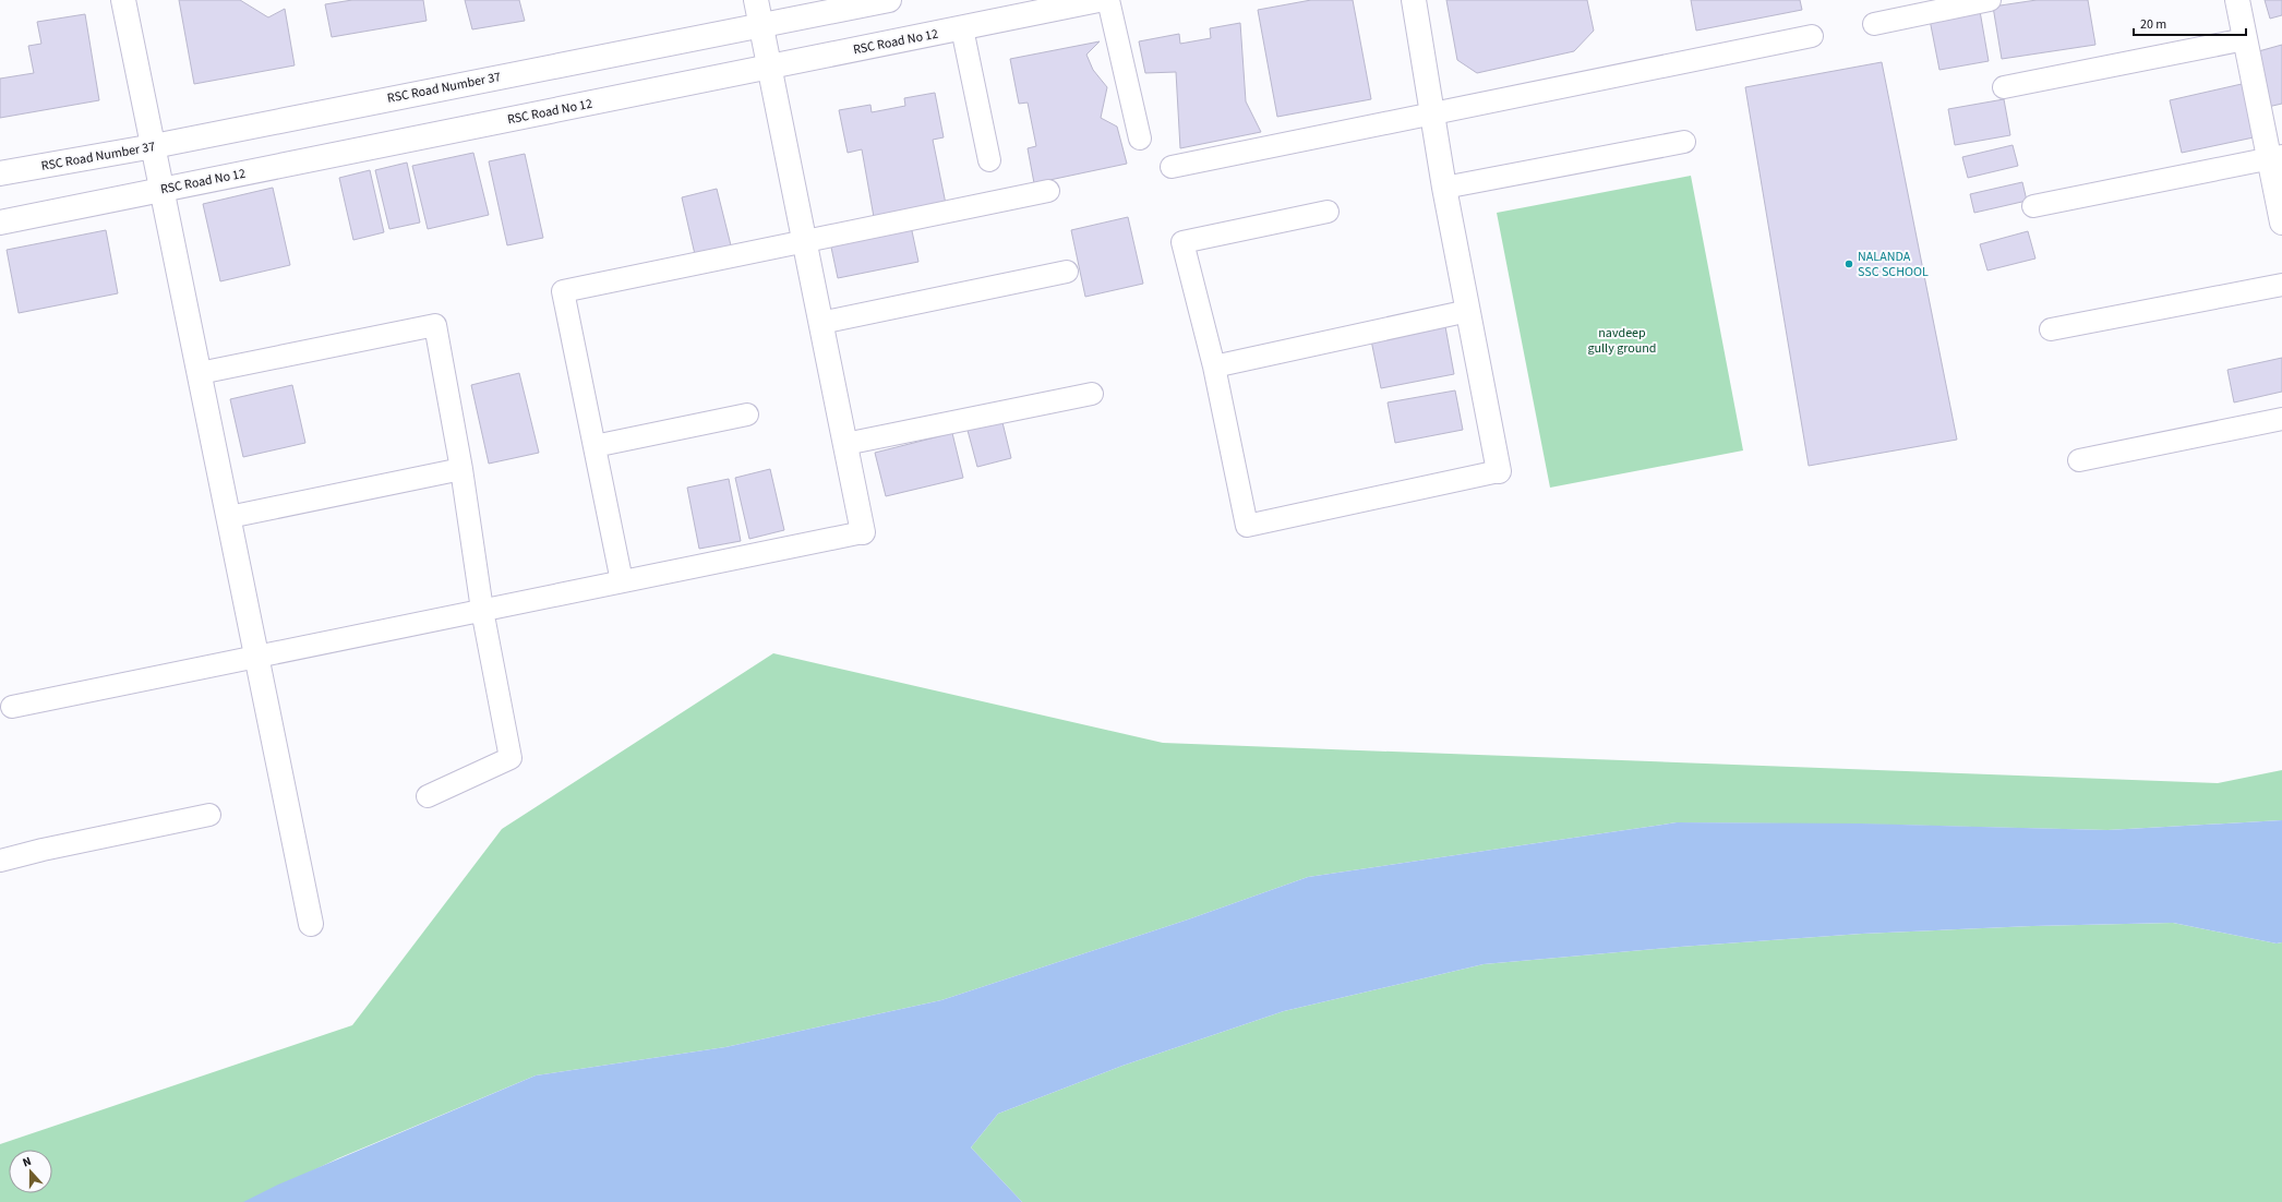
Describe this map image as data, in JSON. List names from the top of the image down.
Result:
{
  "streets": {
    "street": ["RSC Road No 12", "RSC Road Number 37"]
  },
  "parks": ["navdeep gully ground"],
  "places": ["NALANDA SSC SCHOOL"],
  "scale_bar": "20 m",
  "north": "top"
}
